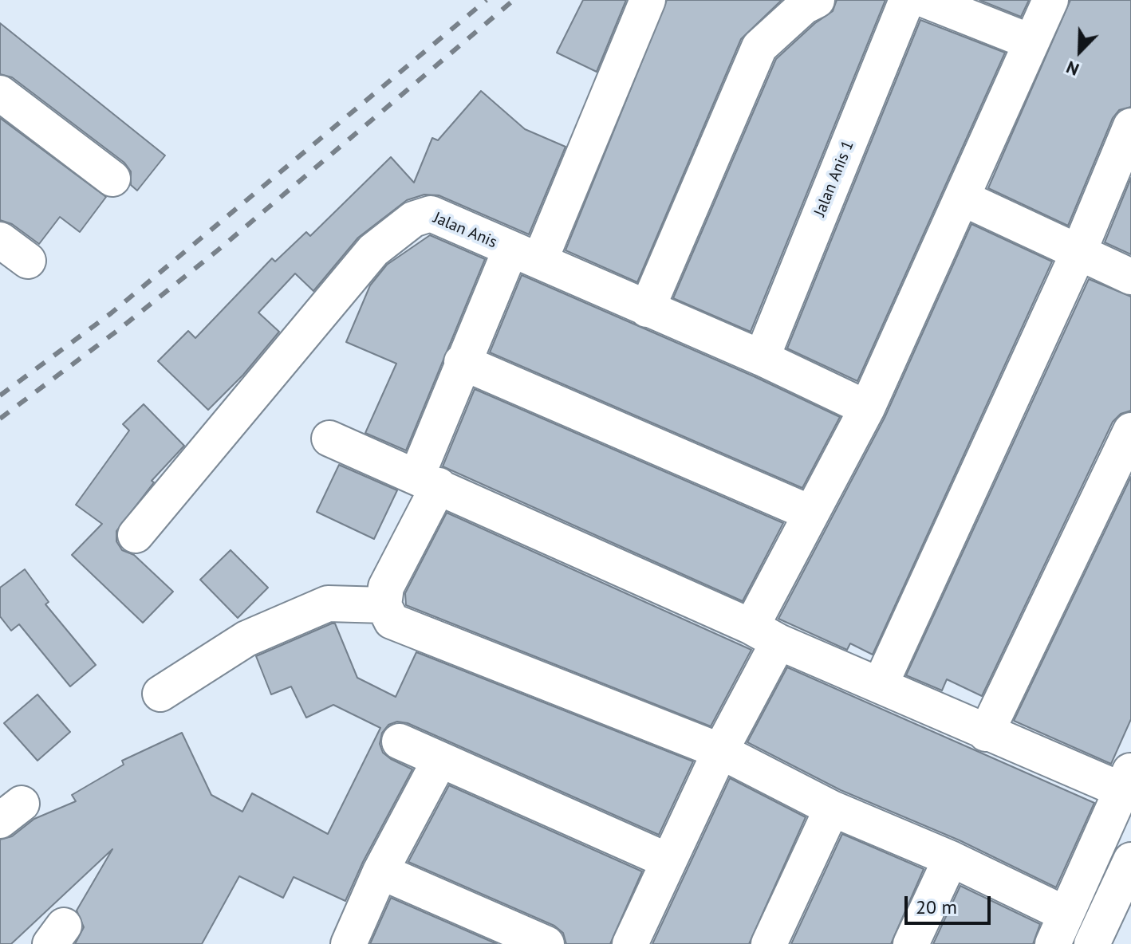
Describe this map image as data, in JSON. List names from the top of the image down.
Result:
{
  "streets": {
    "street": ["Jalan Anis 1", "Jalan Anis"]
  },
  "crossings": [
    ["Jalan Anis 1", "Jalan Anis"]
  ],
  "scale_bar": "20 m",
  "north": "bottom left"
}
